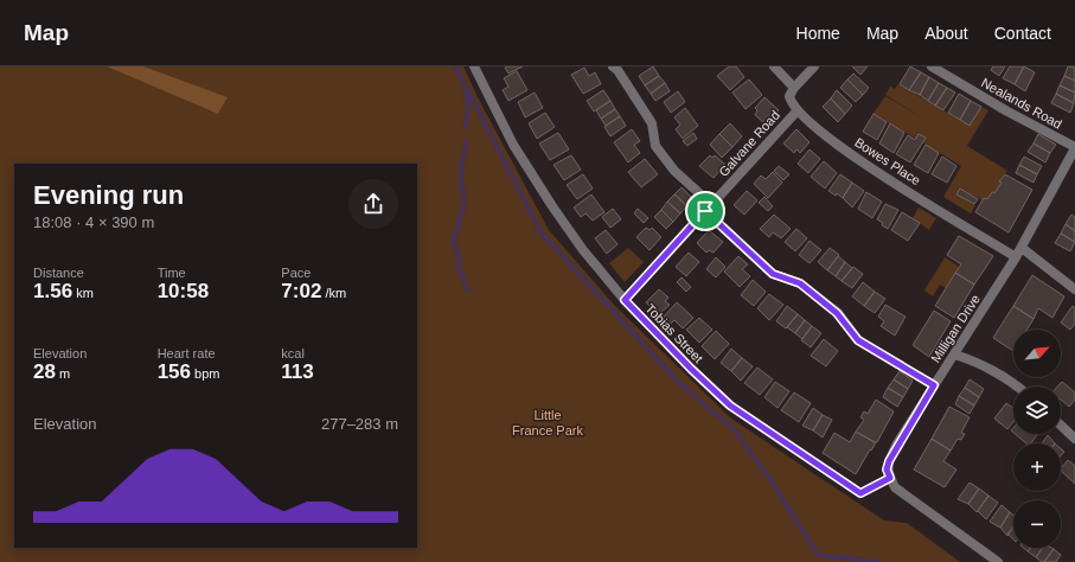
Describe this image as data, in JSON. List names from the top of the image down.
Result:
{
  "streets": {
    "street": [
      "Nealands Road",
      "Galvane Road",
      "Bowes Place",
      "Milligan Drive",
      "Tobias Street"
    ]
  },
  "crossings": [
    ["Nealands Road", "Milligan Drive"],
    ["Galvane Road", "Bowes Place"],
    ["Galvane Road", "Tobias Street"],
    ["Bowes Place", "Milligan Drive"],
    ["Milligan Drive", "Tobias Street"]
  ],
  "parks": ["Little France Park"],
  "north": "top right",
  "page": {
    "header": "Map",
    "nav": [
      "Home",
      "Map",
      "About",
      "Contact"
    ],
    "heading": ["Evening run", "18:08 · 4 × 390 m"],
    "stats": [
      ["Distance", "1.56 km"],
      ["Time", "10:58"],
      ["Pace", "7:02 /km"],
      ["Elevation", "28 m"],
      ["Heart rate", "156 bpm"],
      ["kcal", "113"]
    ],
    "map_buttons": ["+", "−"],
    "chart": ["Elevation", "277–283 m"]
  }
}
